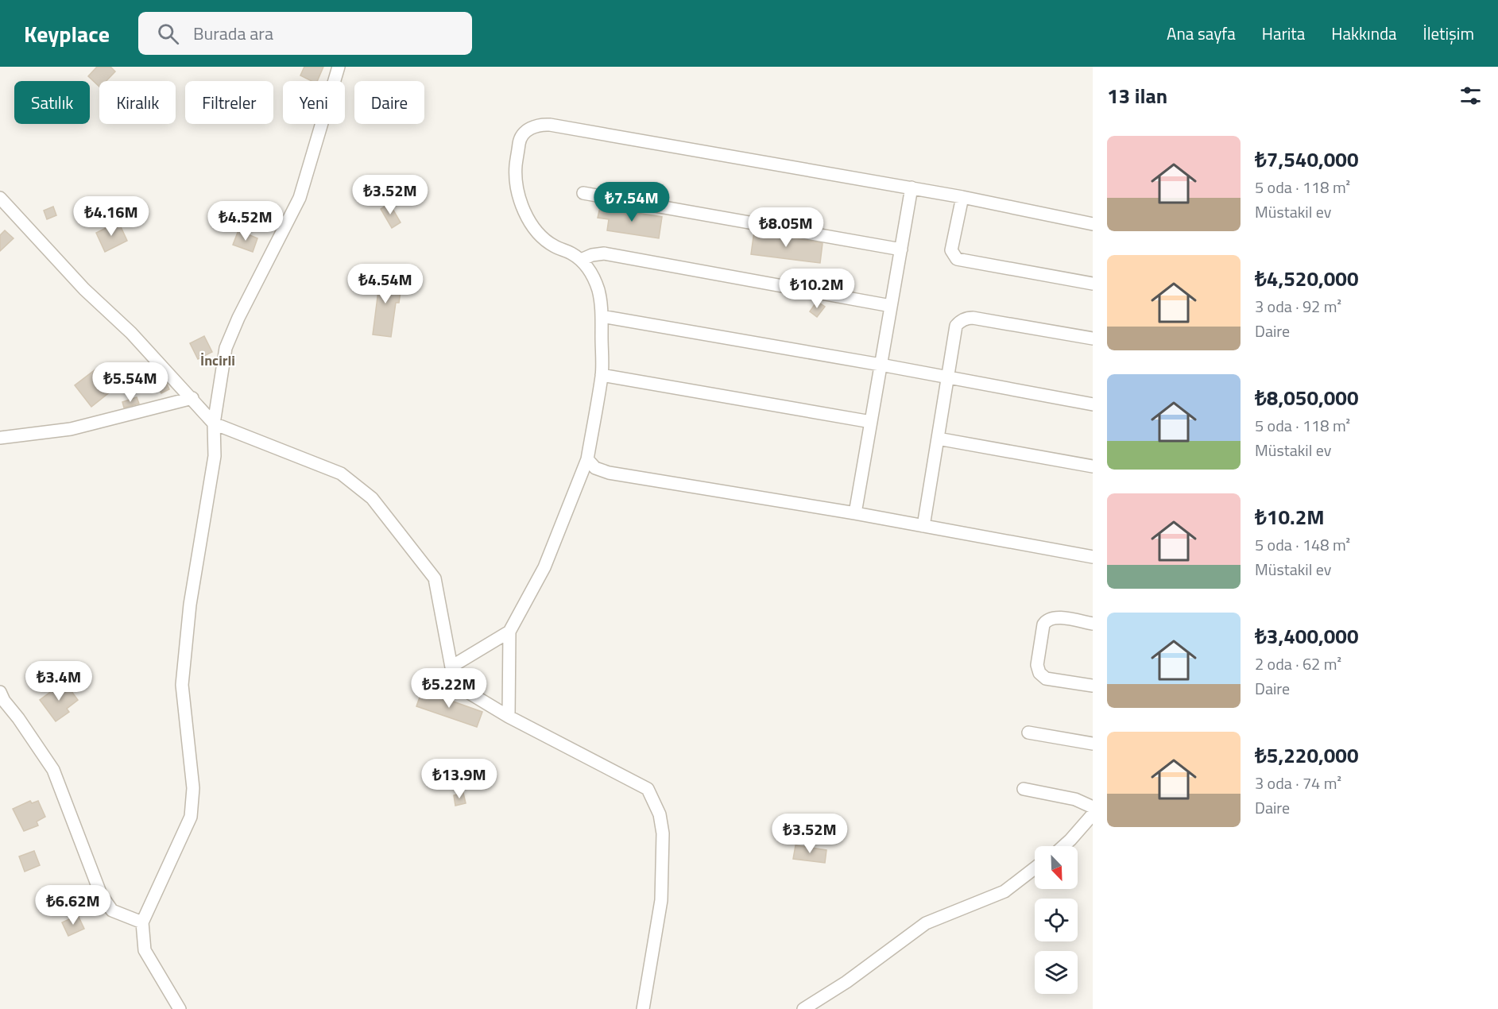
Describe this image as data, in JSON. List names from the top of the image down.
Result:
{
  "districts": ["İncirli"],
  "north": "bottom right",
  "page": {
    "header": "Keyplace",
    "search": "Burada ara",
    "nav": [
      "Ana sayfa",
      "Harita",
      "Hakkında",
      "İletişim"
    ],
    "heading": "13 ilan",
    "chip": [
      "Satılık",
      "Kiralık",
      "Filtreler",
      "Yeni",
      "Daire"
    ],
    "list": [
      {
        "name": "₺7,540,000",
        "note": "5 oda · 118 m² · Müstakil ev"
      },
      {
        "name": "₺4,520,000",
        "note": "3 oda · 92 m² · Daire"
      },
      {
        "name": "₺8,050,000",
        "note": "5 oda · 118 m² · Müstakil ev"
      },
      {
        "name": "₺10.2M",
        "note": "5 oda · 148 m² · Müstakil ev"
      },
      {
        "name": "₺3,400,000",
        "note": "2 oda · 62 m² · Daire"
      },
      {
        "name": "₺5,220,000",
        "note": "3 oda · 74 m² · Daire"
      }
    ],
    "price": [
      "₺3.52M",
      "₺7.54M",
      "₺4.16M",
      "₺4.52M",
      "₺8.05M",
      "₺4.54M",
      "₺10.2M",
      "₺5.54M",
      "₺3.4M",
      "₺5.22M",
      "₺13.9M",
      "₺3.52M",
      "₺6.62M"
    ]
  }
}
